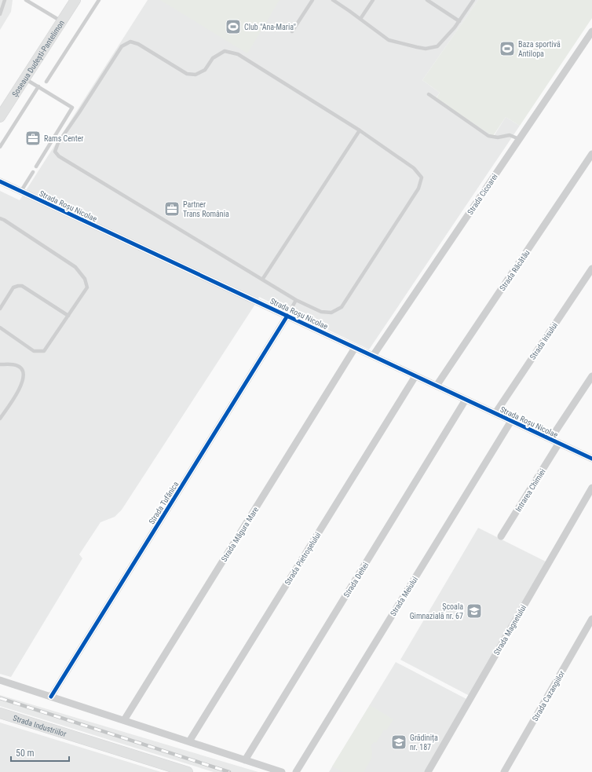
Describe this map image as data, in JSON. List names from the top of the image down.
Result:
{
  "streets": {
    "main road": ["Șoseaua Dudești-Pantelimon", "Strada Industriilor"],
    "street": [
      "Strada Cicoarei",
      "Strada Roșu Nicolae",
      "Strada Răcătău",
      "Strada Irisului",
      "Intrarea Chimiei",
      "Strada Tufănica",
      "Strada Măgura Mare",
      "Strada Pietroșelului",
      "Strada Deltei",
      "Strada Meiului",
      "Strada Magnetului",
      "Strada Cazangiilor"
    ]
  },
  "crossings": [
    ["Strada Cicoarei", "Strada Roșu Nicolae"],
    ["Strada Roșu Nicolae", "Strada Răcătău"],
    ["Strada Roșu Nicolae", "Strada Irisului"],
    ["Strada Roșu Nicolae", "Intrarea Chimiei"],
    ["Strada Roșu Nicolae", "Strada Tufănica"],
    ["Strada Roșu Nicolae", "Strada Măgura Mare"],
    ["Strada Roșu Nicolae", "Strada Pietroșelului"],
    ["Strada Roșu Nicolae", "Strada Deltei"],
    ["Strada Roșu Nicolae", "Strada Meiului"]
  ],
  "places": {
    "sports": ["Club \"Ana-Maria\"", "Baza sportivă Antilopa"],
    "office": ["Rams Center", "Partner Trans România"],
    "school or university": ["Școala Gimnazială nr. 67", "Grădinița nr. 187"]
  },
  "scale_bar": "50 m"
}
